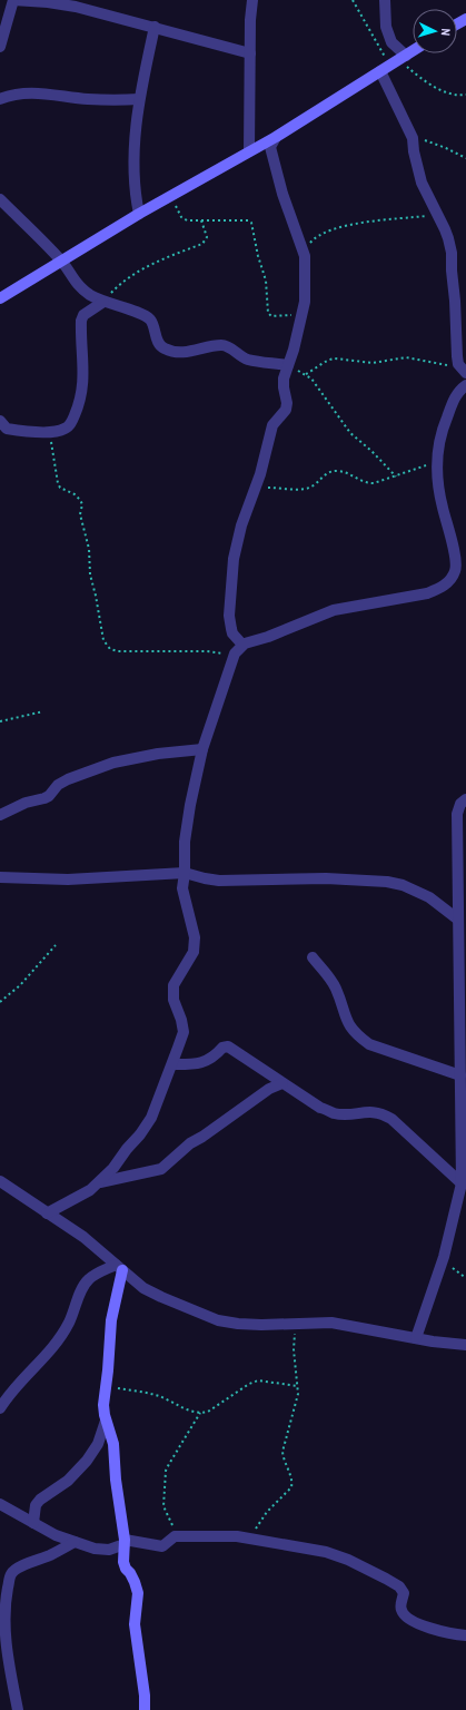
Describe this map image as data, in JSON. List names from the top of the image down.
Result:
{
  "north": "right"
}
